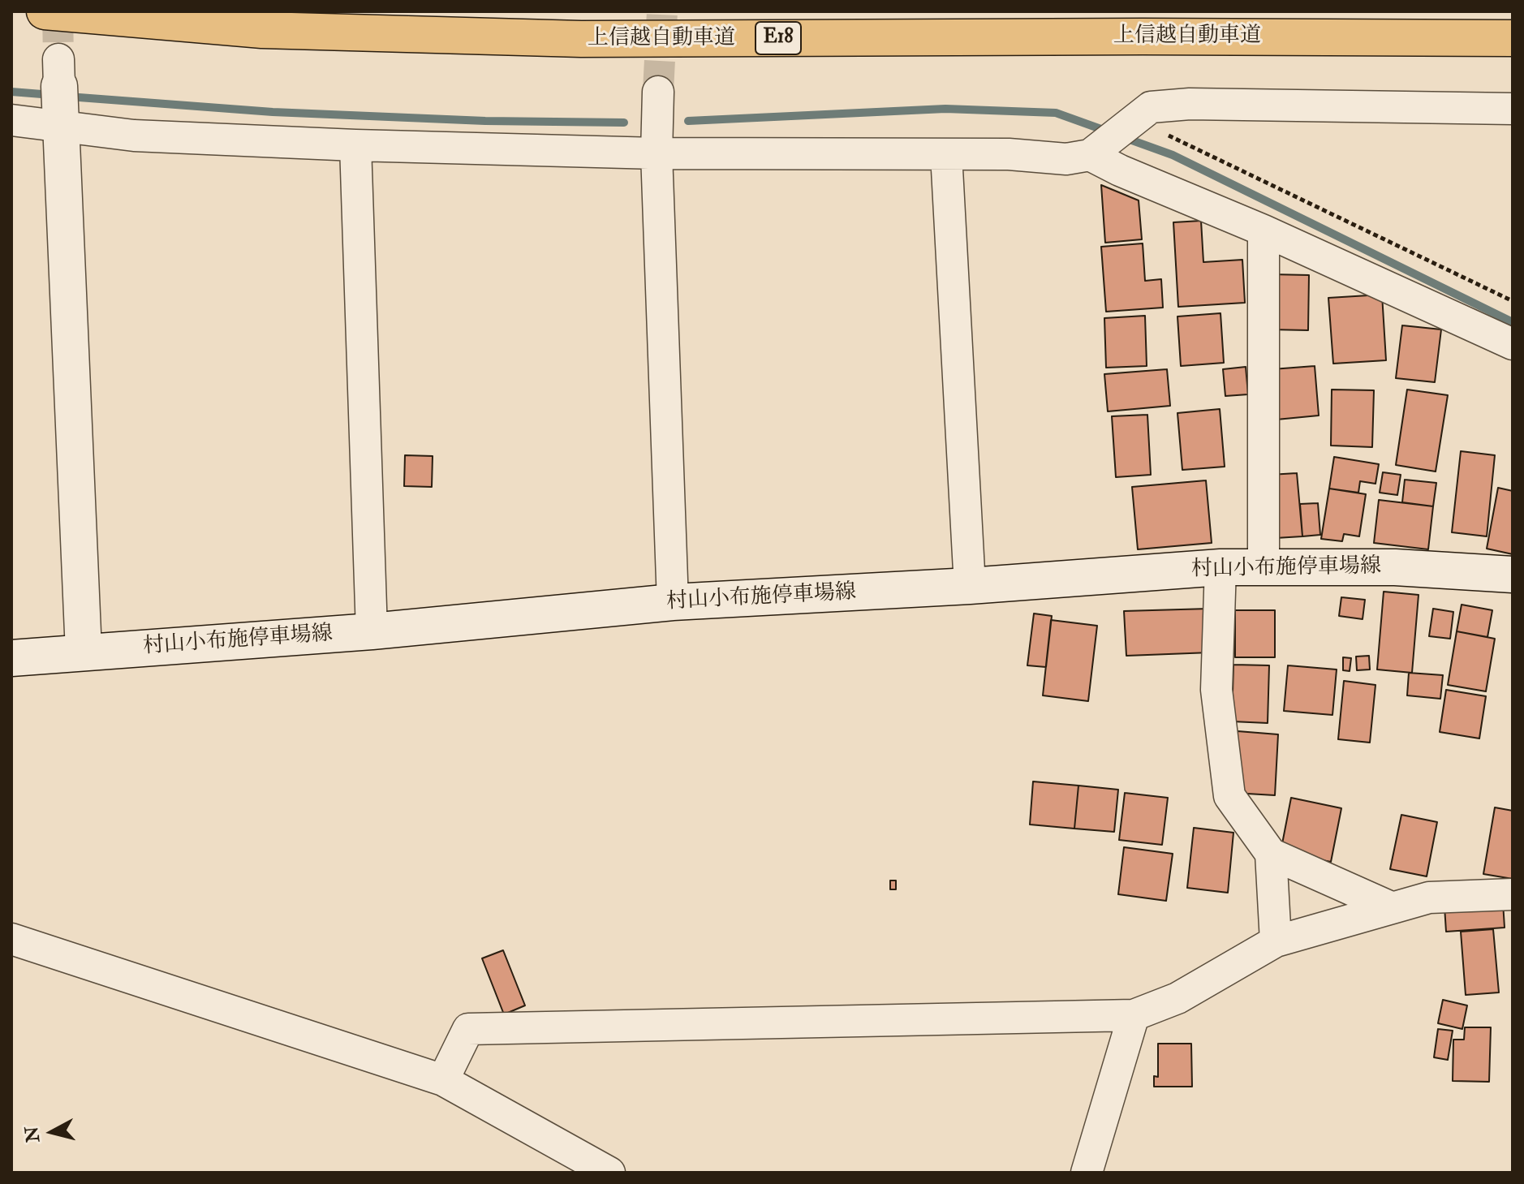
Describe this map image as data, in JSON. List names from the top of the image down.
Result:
{
  "streets": {
    "highway": ["上信越自動車道", "E18"],
    "main road": ["村山小布施停車場線"]
  },
  "north": "left"
}
